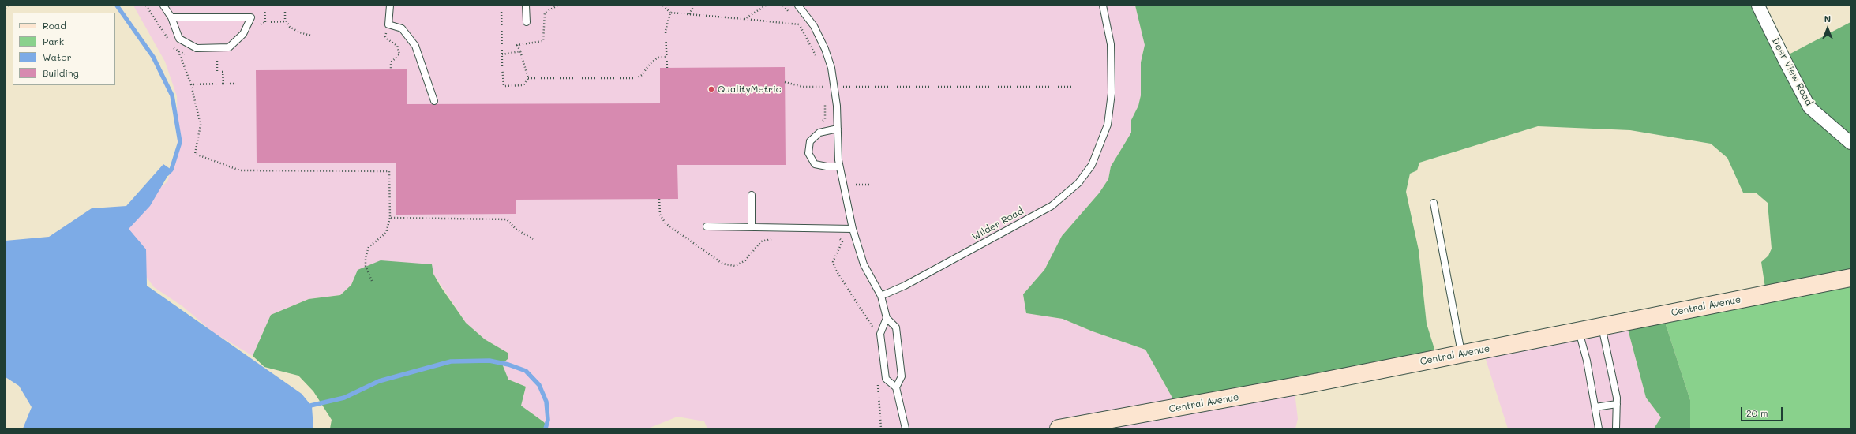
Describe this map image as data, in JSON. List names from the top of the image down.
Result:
{
  "streets": {
    "main road": ["Central Avenue"],
    "street": ["Deer View Road"],
    "lane": ["Wilder Road"]
  },
  "places": ["QualityMetric"],
  "legend": [
    "Road",
    "Park",
    "Water",
    "Building"
  ],
  "scale_bar": "20 m",
  "north": "top"
}
